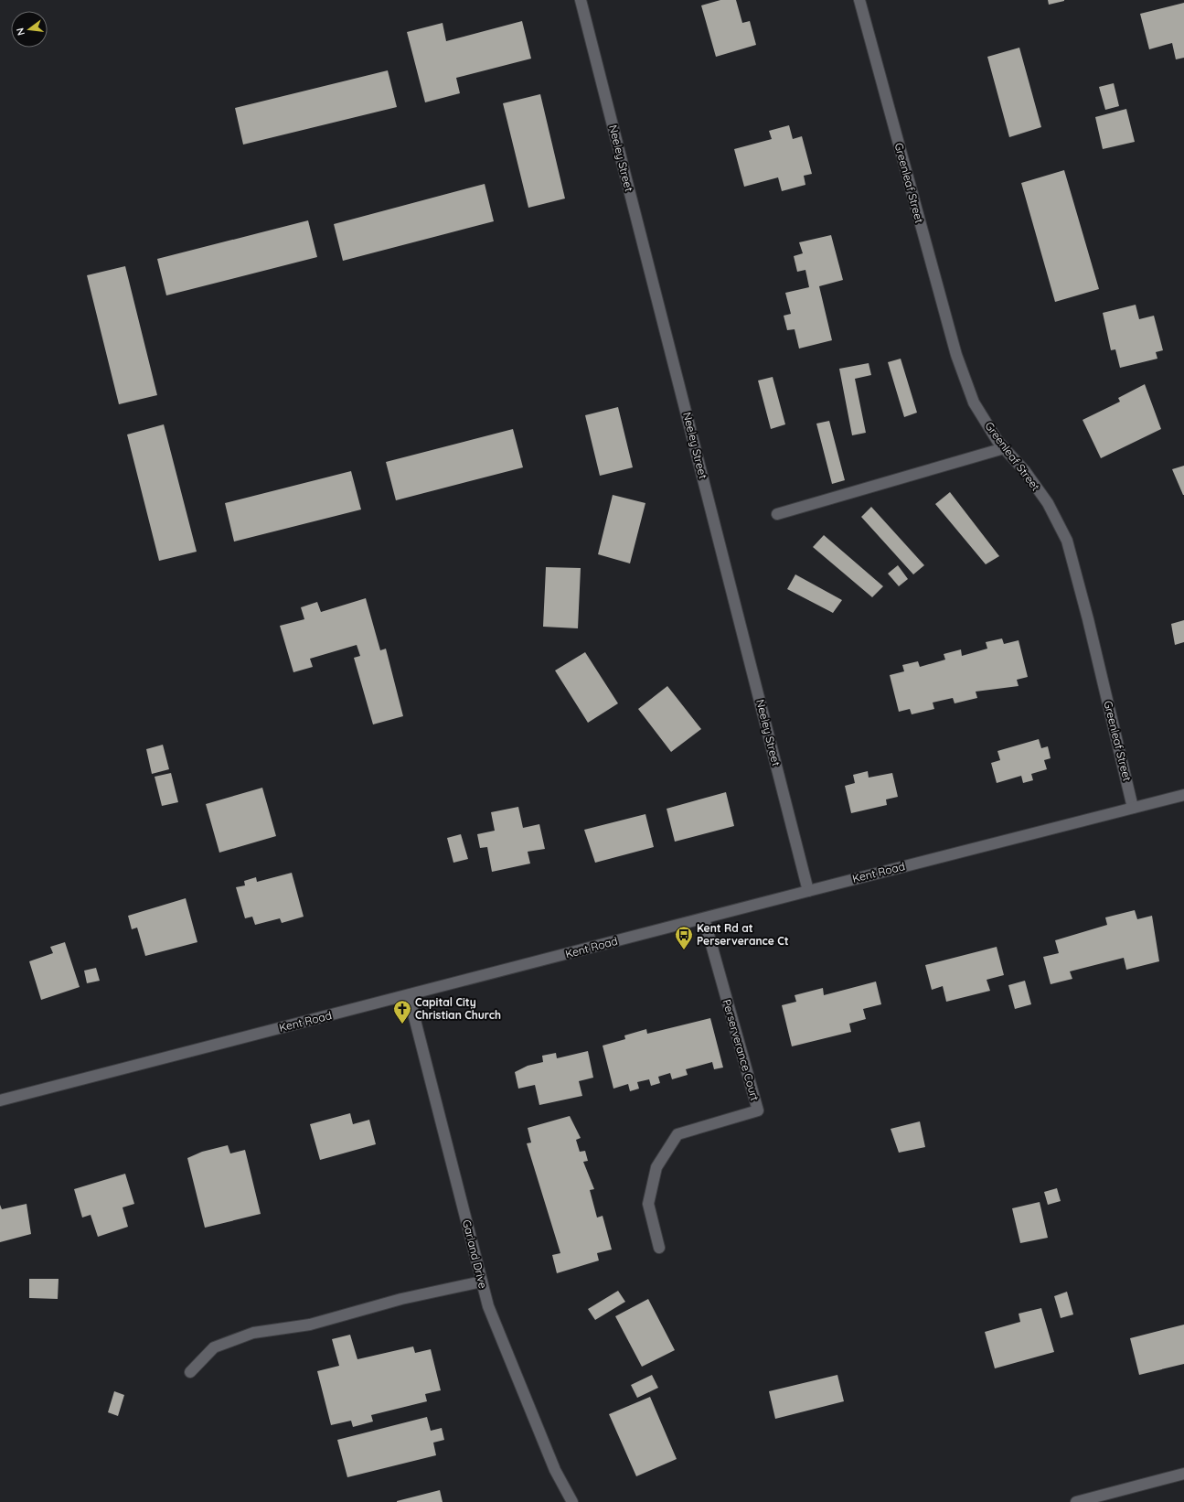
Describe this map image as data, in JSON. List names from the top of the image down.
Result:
{
  "streets": {
    "street": [
      "Neeley Street",
      "Greenleaf Street",
      "Kent Road",
      "Perserverance Court",
      "Garland Drive"
    ]
  },
  "crossings": [
    ["Neeley Street", "Kent Road"],
    ["Greenleaf Street", "Kent Road"],
    ["Kent Road", "Perserverance Court"],
    ["Kent Road", "Garland Drive"]
  ],
  "places": {
    "bus stop": ["Kent Rd at Perserverance Ct"],
    "church": ["Capital City Christian Church"]
  },
  "north": "left"
}
